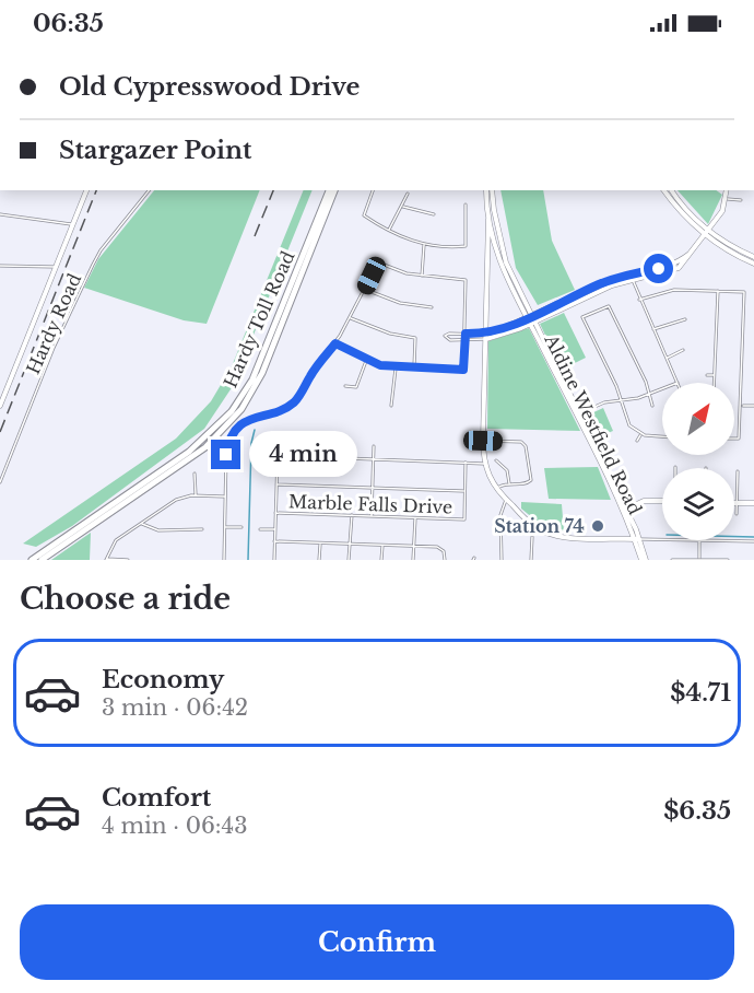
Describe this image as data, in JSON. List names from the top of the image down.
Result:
{
  "streets": {
    "highway": ["Hardy Toll Road"],
    "main road": ["Aldine Westfield Road"],
    "street": ["Hardy Road", "Marble Falls Drive"]
  },
  "places": ["Station 74"],
  "north": "top right",
  "page": {
    "status": "06:35",
    "banner": ["Old Cypresswood Drive", "Stargazer Point"],
    "bubble": "4 min",
    "heading": "Choose a ride",
    "list": [
      {
        "name": "Economy",
        "note": "3 min · 06:42",
        "value": "$4.71"
      },
      {
        "name": "Comfort",
        "note": "4 min · 06:43",
        "value": "$6.35"
      }
    ],
    "buttons": "Confirm"
  }
}
